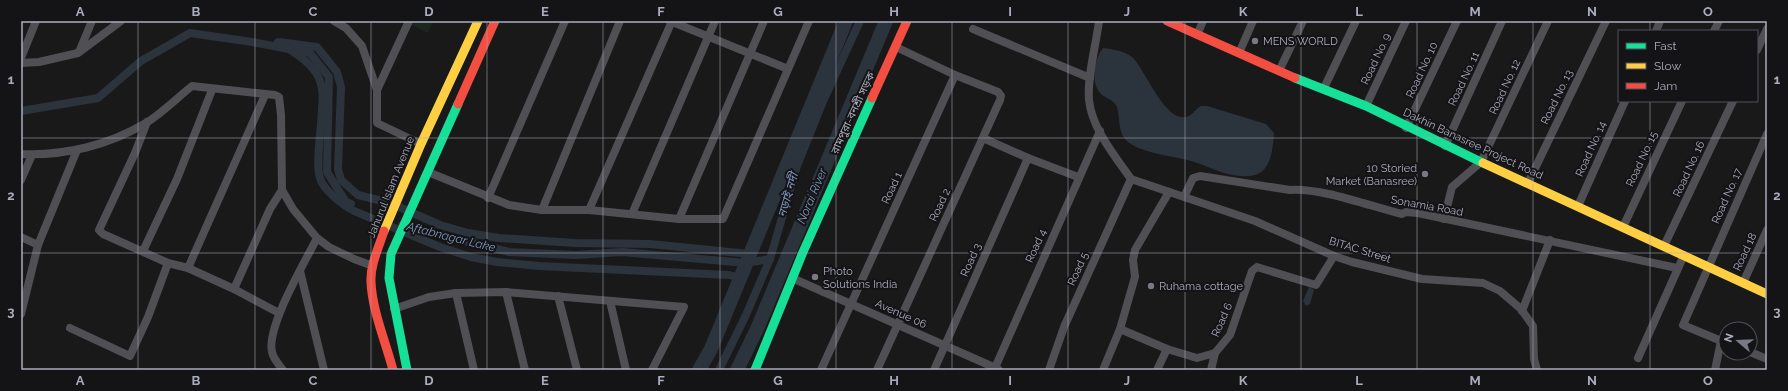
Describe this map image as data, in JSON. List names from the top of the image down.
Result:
{
  "streets": {
    "street": [
      "Road No. 9",
      "Road No. 10",
      "Road No. 11",
      "Road No. 12",
      "Road No. 13",
      "রামপুরা-বনশ্রী সড়ক",
      "Dakhin Banasree Project Road",
      "Road No. 14",
      "Road No. 15",
      "Road No. 16",
      "Jahurul Islam Avenue",
      "Road 1",
      "Road No. 17",
      "Road 2",
      "Sonamia Road",
      "Road 4",
      "BITAC Street",
      "Road 18",
      "Road 3",
      "Road 5",
      "Avenue 06",
      "Road 6"
    ]
  },
  "crossings": [
    ["Road No. 9", "Dakhin Banasree Project Road"],
    ["Road No. 10", "Dakhin Banasree Project Road"],
    ["Road No. 11", "Dakhin Banasree Project Road"],
    ["Road No. 12", "Dakhin Banasree Project Road"],
    ["Road No. 13", "Dakhin Banasree Project Road"],
    ["রামপুরা-বনশ্রী সড়ক", "Avenue 06"],
    ["Dakhin Banasree Project Road", "Road No. 14"],
    ["Dakhin Banasree Project Road", "Road No. 15"],
    ["Dakhin Banasree Project Road", "Road No. 16"],
    ["Dakhin Banasree Project Road", "Road No. 17"],
    ["Dakhin Banasree Project Road", "Road 18"],
    ["Road 1", "Road 2"],
    ["Road 1", "Avenue 06"],
    ["Road 2", "Avenue 06"],
    ["Sonamia Road", "BITAC Street"],
    ["Road 4", "Avenue 06"],
    ["BITAC Street", "Road 5"],
    ["BITAC Street", "Road 6"],
    ["Road 3", "Avenue 06"]
  ],
  "water": ["নড়াই নদী", "Norai River", "Aftabnagar Lake"],
  "places": [
    "MENS WORLD",
    "10 Storied Market (Banasree)",
    "Photo Solutions India",
    "Ruhama cottage"
  ],
  "legend": ["Fast", "Slow", "Jam"],
  "north": "left",
  "grid": {
    "columns": [
      "A",
      "B",
      "C",
      "D",
      "E",
      "F",
      "G",
      "H",
      "I",
      "J",
      "K",
      "L",
      "M",
      "N",
      "O"
    ],
    "rows": ["1", "2", "3"]
  }
}
